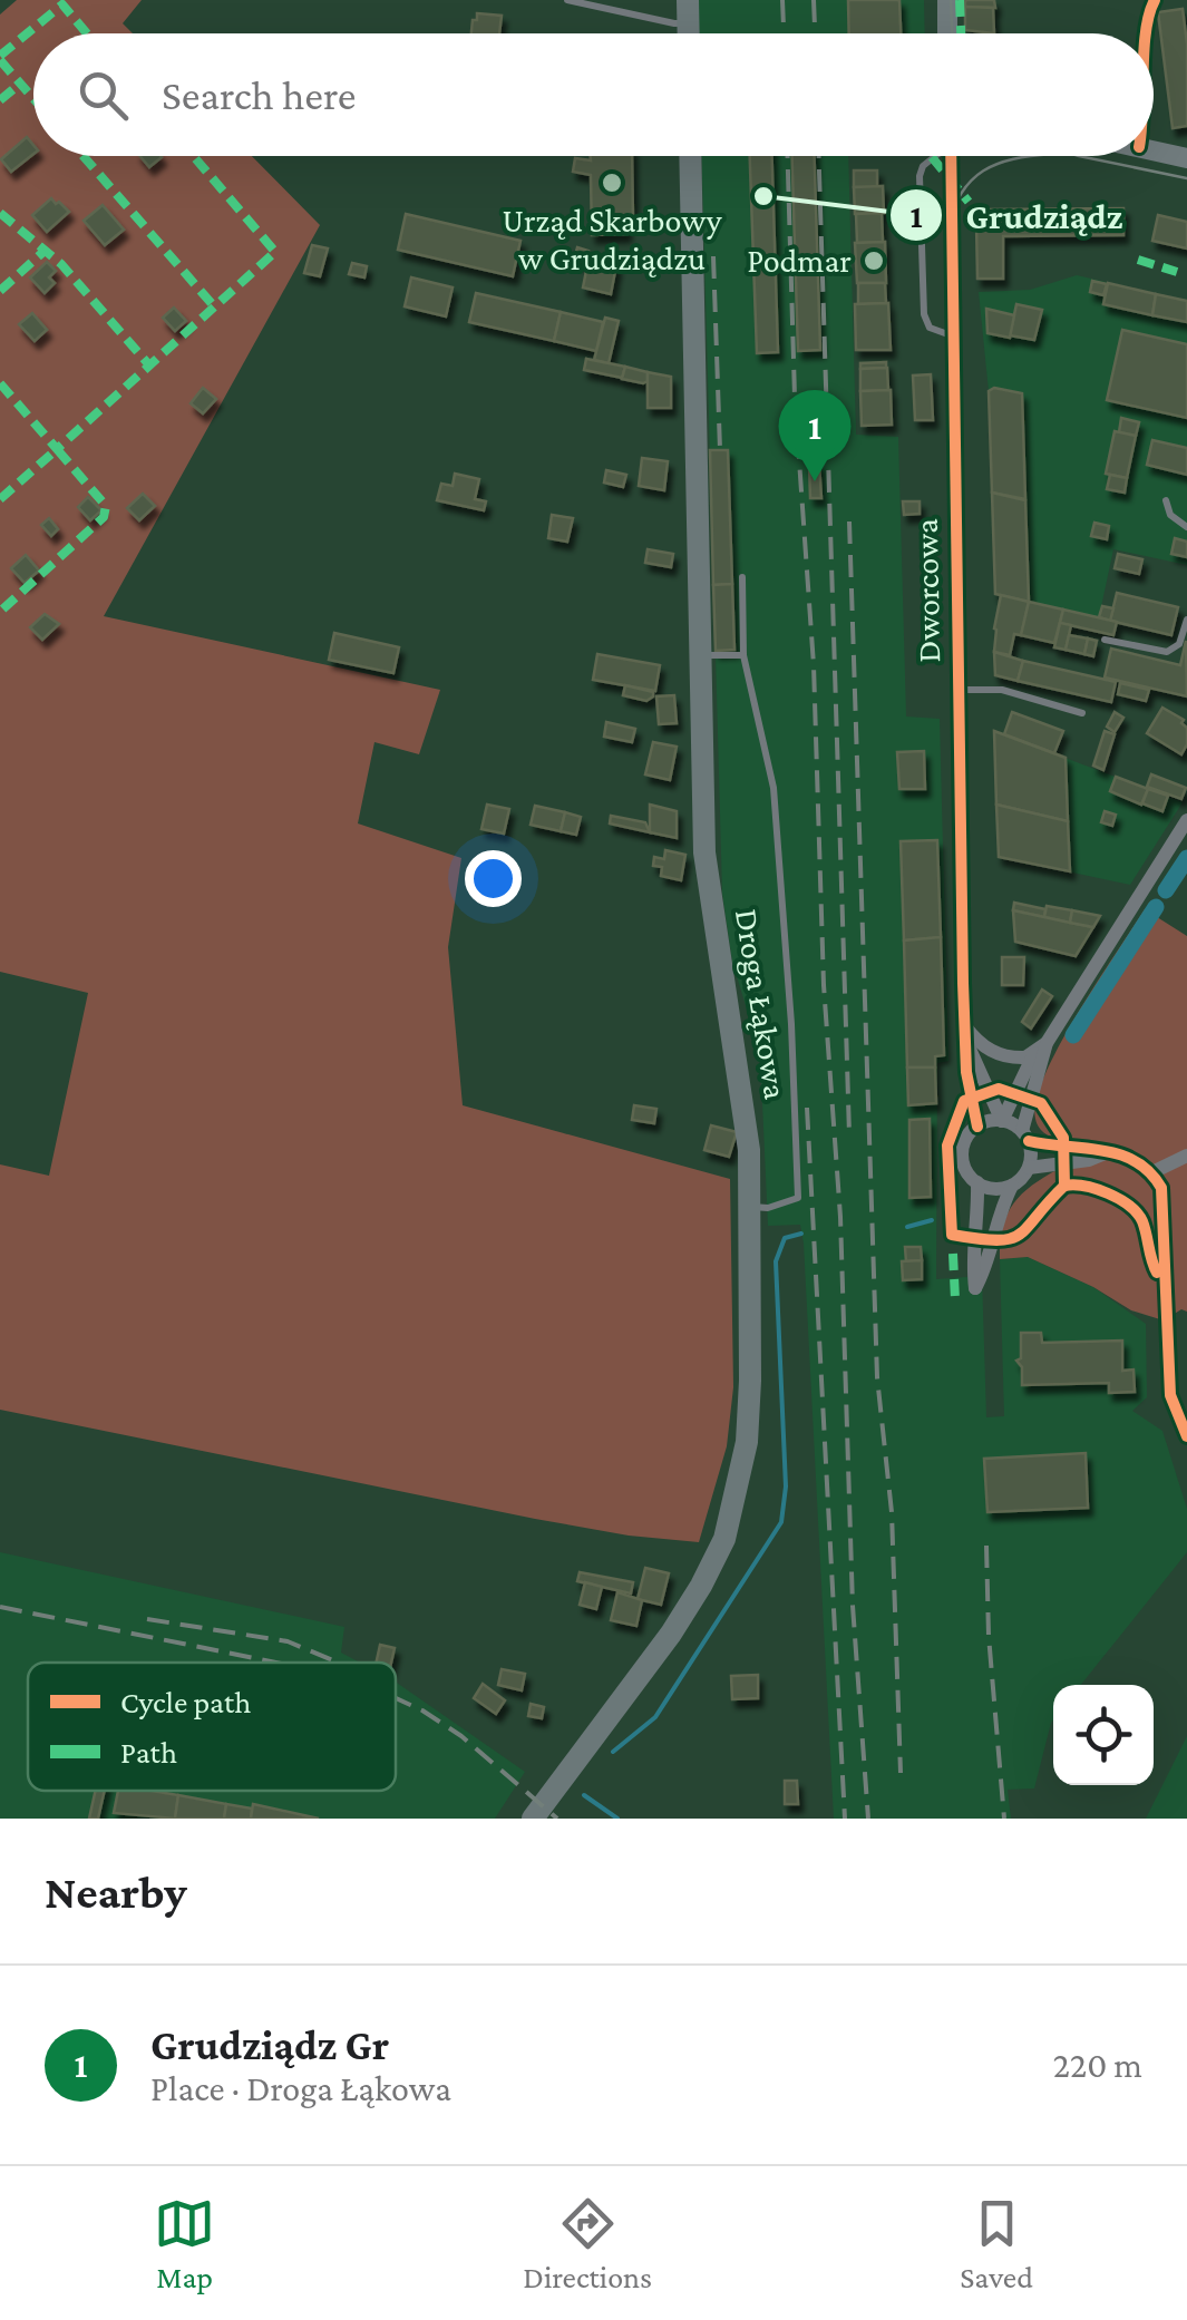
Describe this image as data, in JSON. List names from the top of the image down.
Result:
{
  "streets": {
    "main road": ["Droga Łąkowa"],
    "street": ["Dworcowa"]
  },
  "places": ["Urząd Skarbowy w Grudziądzu", "Grudziądz", "Podmar"],
  "legend": ["Cycle path", "Path"],
  "page": {
    "search": "Search here",
    "pins": "1",
    "heading": "Nearby",
    "list": [
      {
        "mark": "1",
        "name": "Grudziądz Gr",
        "note": "Place · Droga Łąkowa",
        "value": "220 m"
      }
    ],
    "nav": ["Map", "Directions", "Saved"]
  }
}
